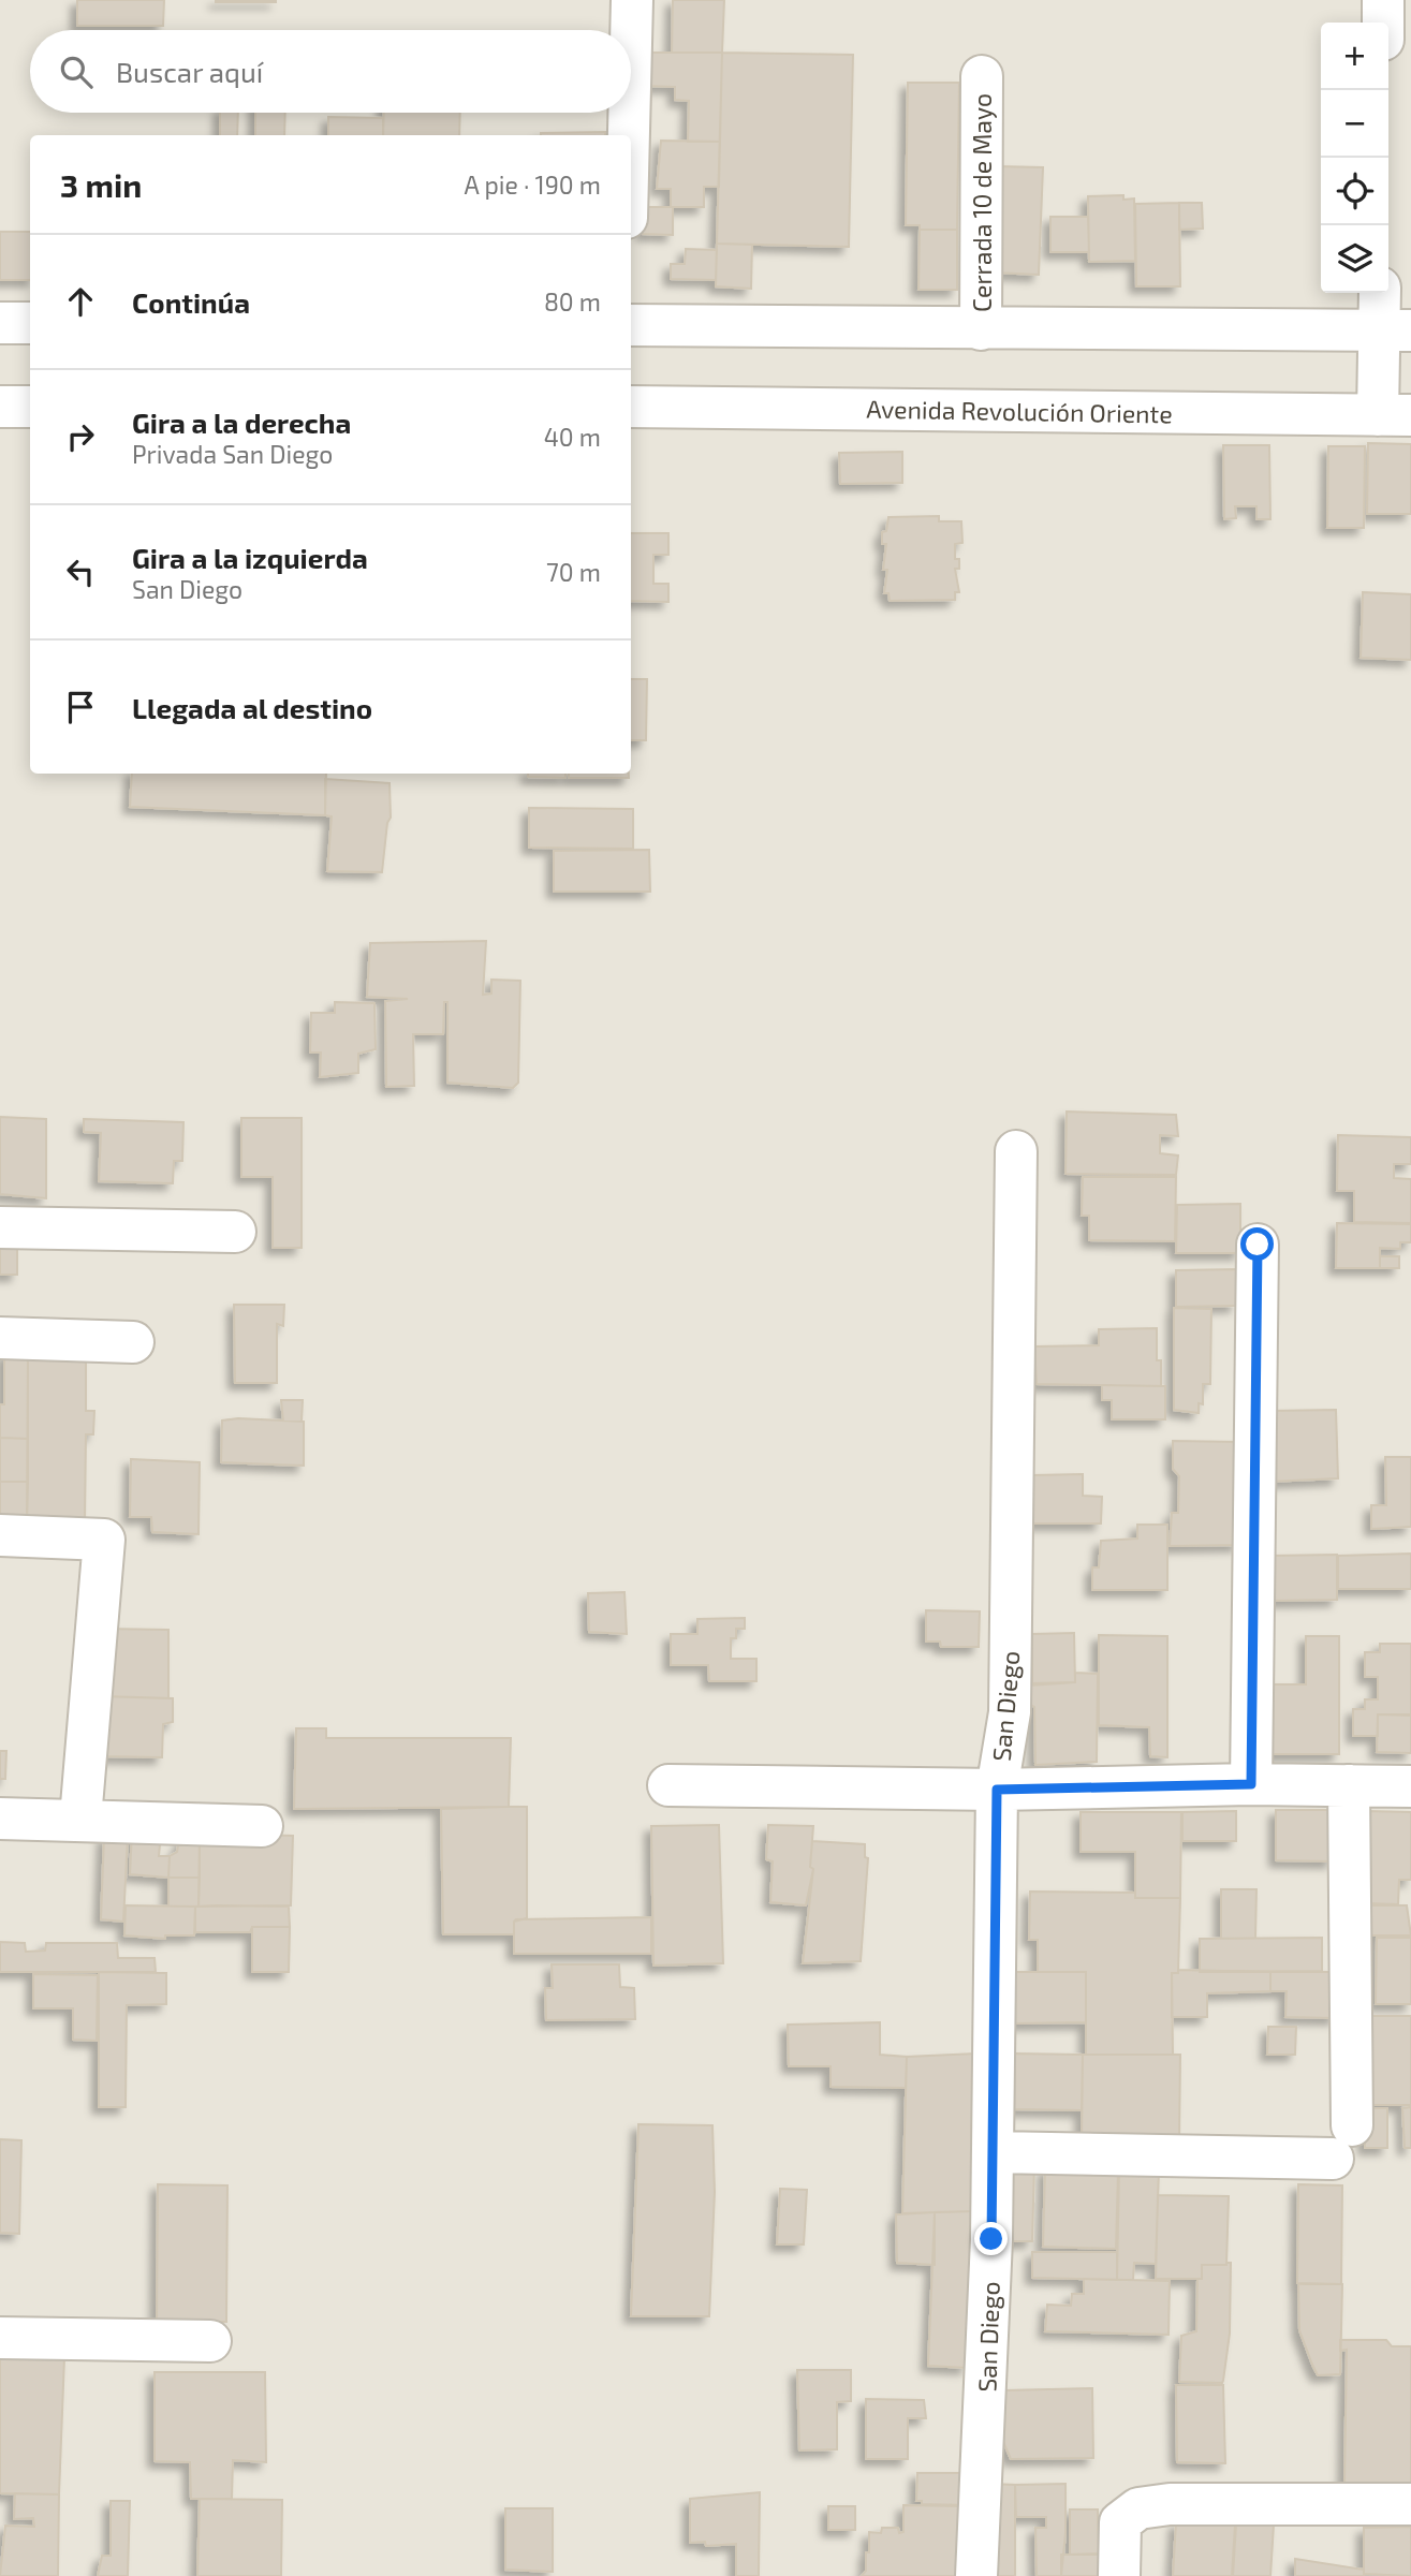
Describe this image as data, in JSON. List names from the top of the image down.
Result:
{
  "streets": {
    "street": ["Cerrada 10 de Mayo", "Avenida Revolución Oriente", "San Diego"]
  },
  "page": {
    "map_buttons": ["+", "−"],
    "search": "Buscar aquí",
    "heading": ["3 min", "A pie · 190 m"],
    "list": [
      ["Continúa", "80 m"],
      ["Gira a la derecha", "Privada San Diego", "40 m"],
      ["Gira a la izquierda", "San Diego", "70 m"],
      "Llegada al destino"
    ]
  }
}
